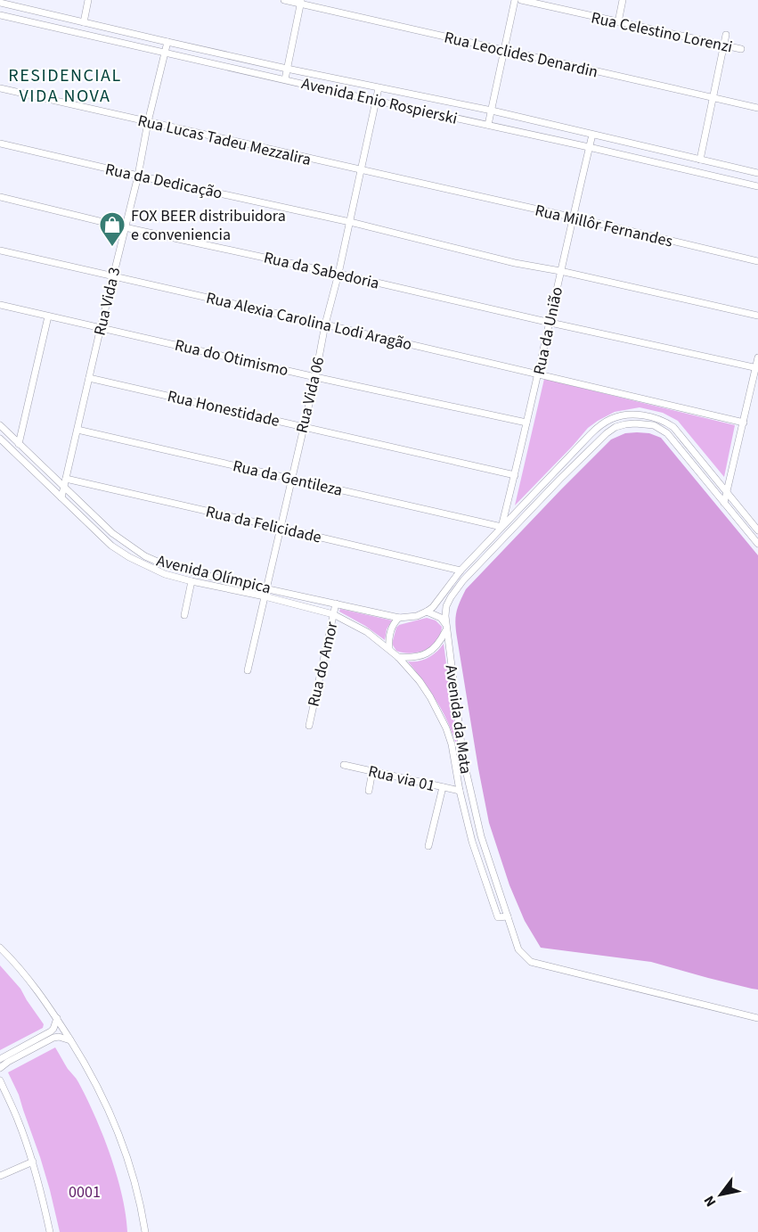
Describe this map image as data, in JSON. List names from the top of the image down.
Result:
{
  "streets": {
    "street": [
      "Rua Celestino Lorenzi",
      "Rua Leoclides Denardin",
      "Avenida Enio Rospierski",
      "Rua Lucas Tadeu Mezzalira",
      "Rua da Dedicação",
      "Rua Millôr Fernandes",
      "Rua da Sabedoria",
      "Rua Vida 3",
      "Rua Alexia Carolina Lodi Aragão",
      "Rua da União",
      "Rua do Otimismo",
      "Rua Vida 06",
      "Rua Honestidade",
      "Rua da Gentileza",
      "Rua da Felicidade",
      "Avenida Olímpica",
      "Rua do Amor",
      "Avenida da Mata",
      "Rua via 01"
    ]
  },
  "crossings": [
    ["Avenida Enio Rospierski", "Rua Vida 3"],
    ["Avenida Enio Rospierski", "Rua da União"],
    ["Avenida Enio Rospierski", "Rua Vida 06"],
    ["Rua Lucas Tadeu Mezzalira", "Rua Millôr Fernandes"],
    ["Rua Lucas Tadeu Mezzalira", "Rua Vida 3"],
    ["Rua Lucas Tadeu Mezzalira", "Rua Vida 06"],
    ["Rua da Dedicação", "Rua Vida 3"],
    ["Rua da Dedicação", "Rua da União"],
    ["Rua da Dedicação", "Rua Vida 06"],
    ["Rua Millôr Fernandes", "Rua da União"],
    ["Rua da Sabedoria", "Rua Vida 3"],
    ["Rua da Sabedoria", "Rua da União"],
    ["Rua da Sabedoria", "Rua Vida 06"],
    ["Rua Vida 3", "Rua Alexia Carolina Lodi Aragão"],
    ["Rua Vida 3", "Rua do Otimismo"],
    ["Rua Vida 3", "Rua Honestidade"],
    ["Rua Vida 3", "Rua da Gentileza"],
    ["Rua Vida 3", "Rua da Felicidade"],
    ["Rua Vida 3", "Avenida Olímpica"],
    ["Rua Alexia Carolina Lodi Aragão", "Rua da União"],
    ["Rua Alexia Carolina Lodi Aragão", "Rua Vida 06"],
    ["Rua da União", "Rua do Otimismo"],
    ["Rua da União", "Rua Honestidade"],
    ["Rua da União", "Rua da Gentileza"],
    ["Rua do Otimismo", "Rua Vida 06"],
    ["Rua Vida 06", "Rua Honestidade"],
    ["Rua Vida 06", "Rua da Gentileza"],
    ["Rua Vida 06", "Rua da Felicidade"],
    ["Rua Vida 06", "Avenida Olímpica"],
    ["Avenida Olímpica", "Rua do Amor"],
    ["Avenida Olímpica", "Avenida da Mata"],
    ["Avenida da Mata", "Rua via 01"]
  ],
  "districts": ["RESIDENCIAL VIDA NOVA"],
  "parks": ["0001"],
  "places": {
    "shop": ["FOX BEER distribuidora e conveniencia"]
  },
  "north": "bottom left"
}
